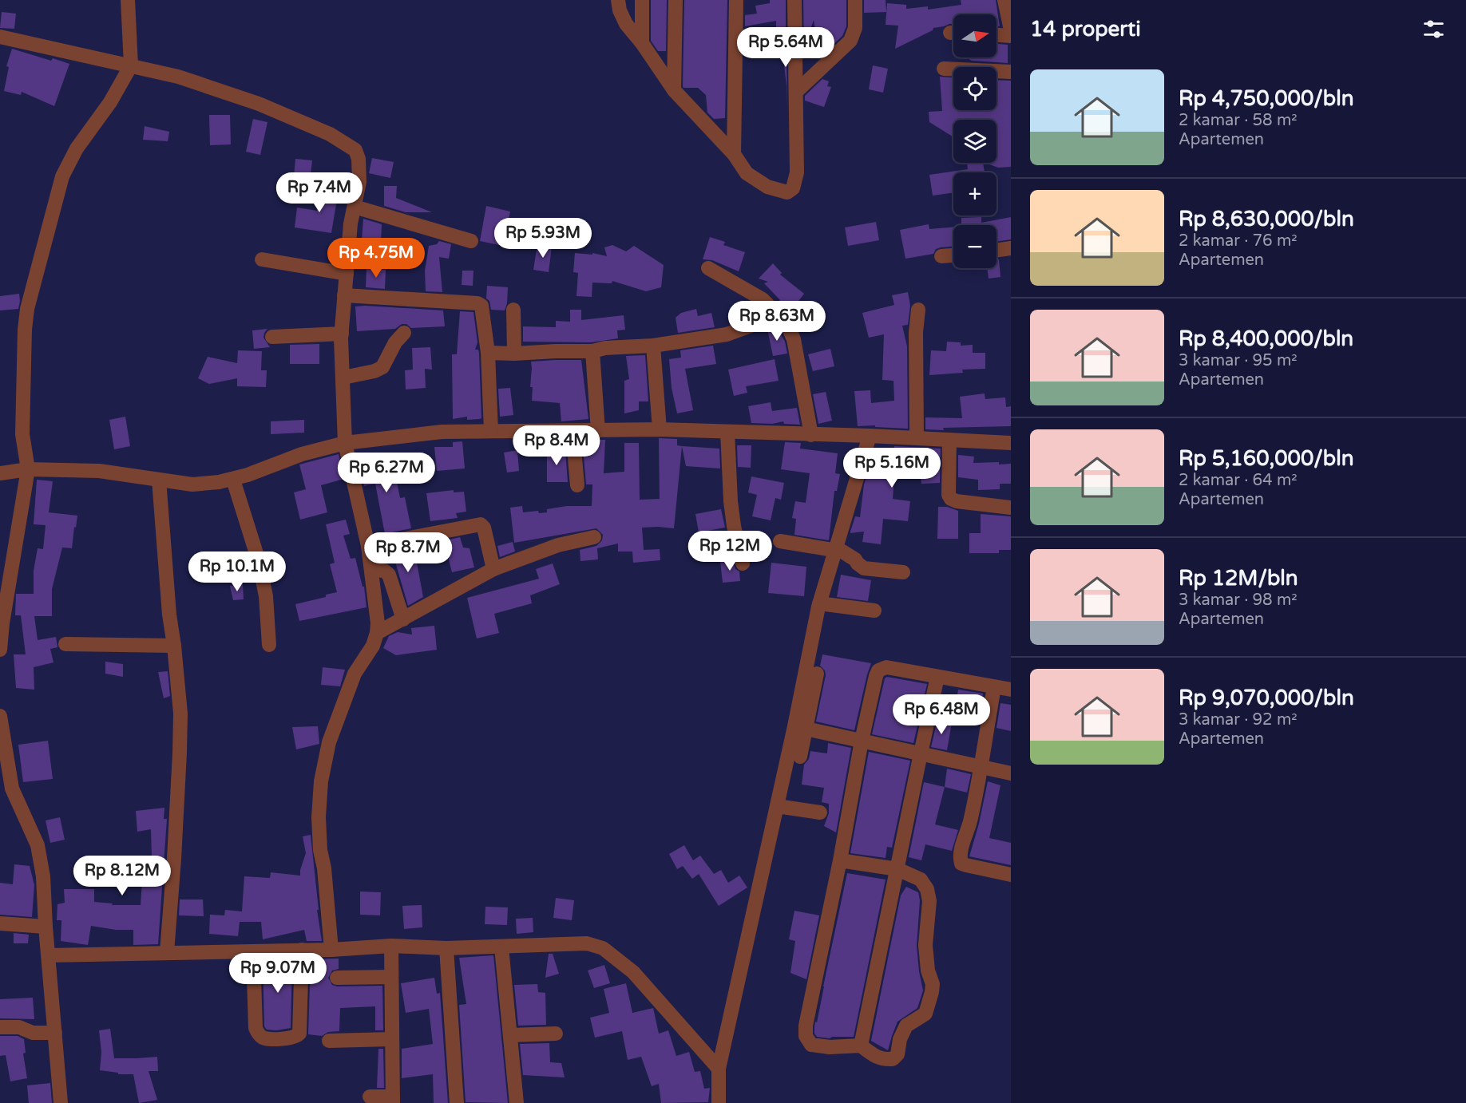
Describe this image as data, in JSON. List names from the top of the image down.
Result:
{
  "north": "right",
  "page": {
    "heading": "14 properti",
    "map_buttons": ["+", "−"],
    "price": [
      "Rp 5.64M",
      "Rp 7.4M",
      "Rp 5.93M",
      "Rp 4.75M",
      "Rp 8.63M",
      "Rp 8.4M",
      "Rp 5.16M",
      "Rp 6.27M",
      "Rp 12M",
      "Rp 8.7M",
      "Rp 10.1M",
      "Rp 6.48M",
      "Rp 8.12M",
      "Rp 9.07M"
    ],
    "list": [
      {
        "name": "Rp 4,750,000/bln",
        "note": "2 kamar · 58 m² · Apartemen"
      },
      {
        "name": "Rp 8,630,000/bln",
        "note": "2 kamar · 76 m² · Apartemen"
      },
      {
        "name": "Rp 8,400,000/bln",
        "note": "3 kamar · 95 m² · Apartemen"
      },
      {
        "name": "Rp 5,160,000/bln",
        "note": "2 kamar · 64 m² · Apartemen"
      },
      {
        "name": "Rp 12M/bln",
        "note": "3 kamar · 98 m² · Apartemen"
      },
      {
        "name": "Rp 9,070,000/bln",
        "note": "3 kamar · 92 m² · Apartemen"
      }
    ]
  }
}
